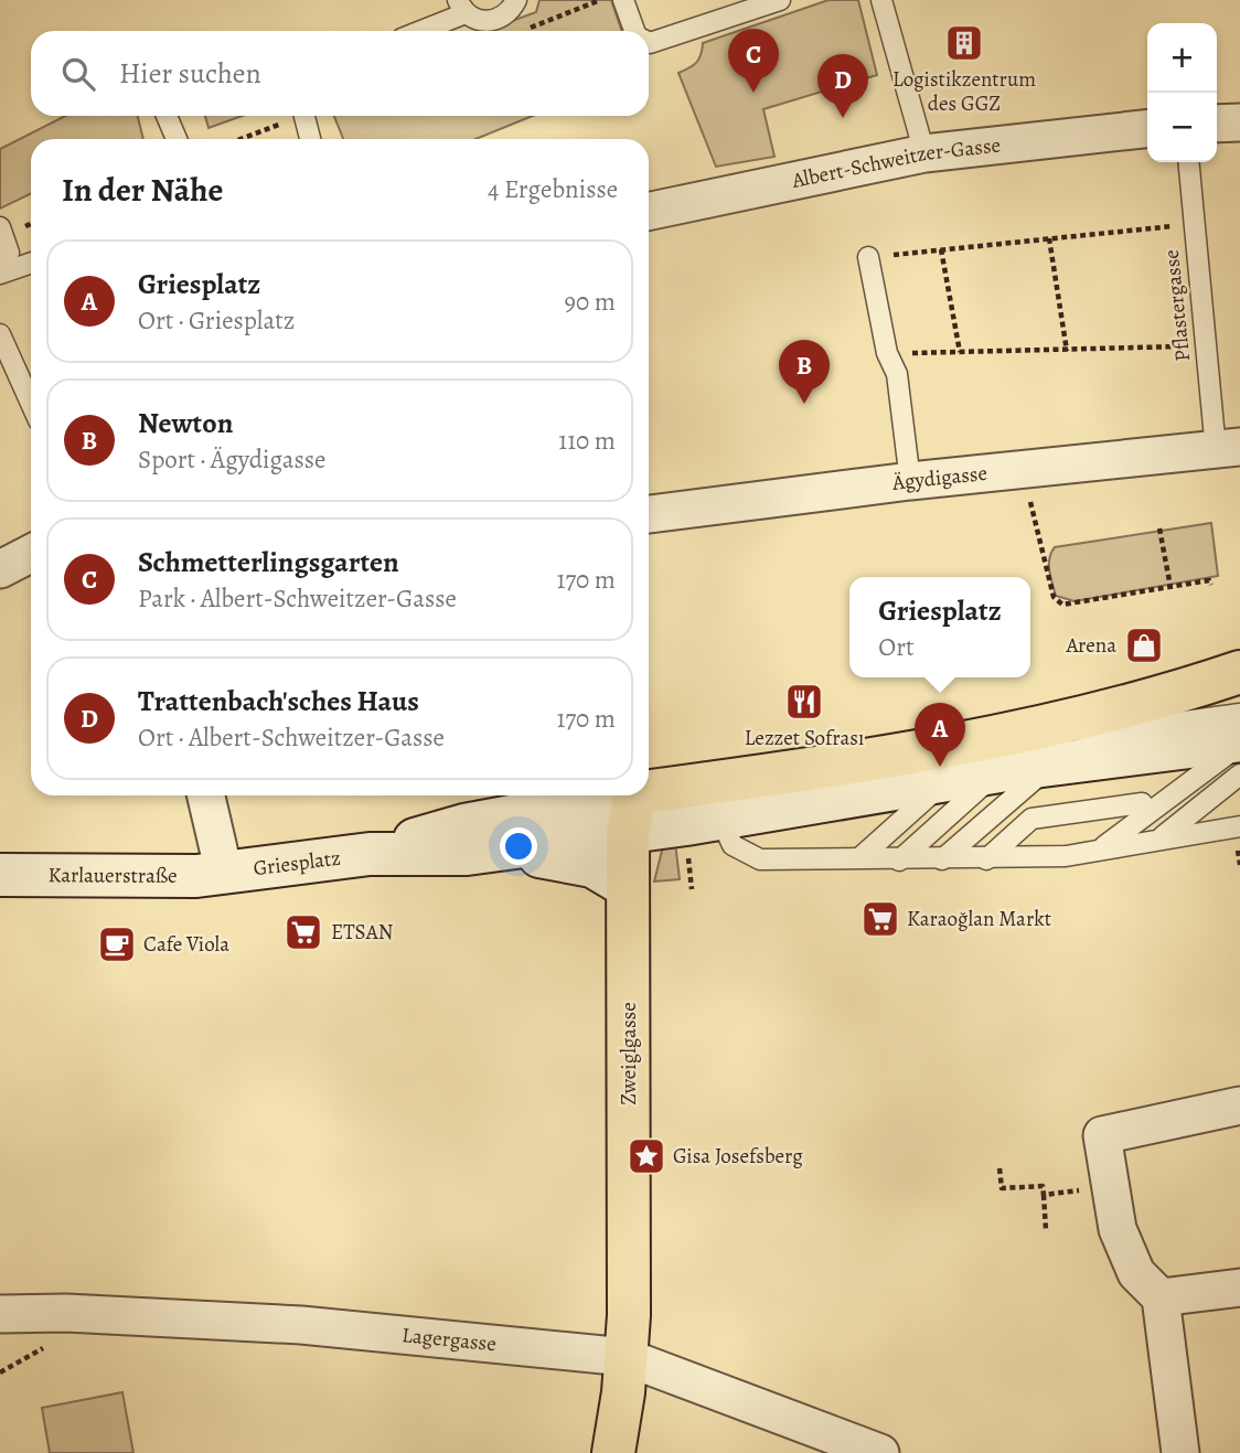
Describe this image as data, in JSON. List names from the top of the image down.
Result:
{
  "streets": {
    "main road": ["Griesplatz", "Karlauerstraße", "Zweiglgasse"],
    "street": ["Albert-Schweitzer-Gasse", "Ägydigasse", "Lagergasse"],
    "lane": ["Pflastergasse"]
  },
  "crossings": [
    ["Pflastergasse", "Ägydigasse"],
    ["Griesplatz", "Karlauerstraße"],
    ["Griesplatz", "Zweiglgasse"],
    ["Zweiglgasse", "Lagergasse"]
  ],
  "places": {
    "building": ["Logistikzentrum des GGZ"],
    "shop": ["Arena"],
    "restaurant": ["Lezzet Sofrası"],
    "supermarket": ["Karaoğlan Markt", "ETSAN"],
    "cafe": ["Cafe Viola"],
    "place": ["Gisa Josefsberg"]
  },
  "page": {
    "map_buttons": ["+", "−"],
    "pins": [
      "C",
      "D",
      "B",
      "A"
    ],
    "search": "Hier suchen",
    "heading": ["In der Nähe", "4 Ergebnisse"],
    "list": [
      {
        "mark": "A",
        "name": "Griesplatz",
        "note": "Ort · Griesplatz",
        "value": "90 m"
      },
      {
        "mark": "B",
        "name": "Newton",
        "note": "Sport · Ägydigasse",
        "value": "110 m"
      },
      {
        "mark": "C",
        "name": "Schmetterlingsgarten",
        "note": "Park · Albert-Schweitzer-Gasse",
        "value": "170 m"
      },
      {
        "mark": "D",
        "name": "Trattenbach'sches Haus",
        "note": "Ort · Albert-Schweitzer-Gasse",
        "value": "170 m"
      }
    ],
    "popup": ["Griesplatz", "Ort"]
  }
}
